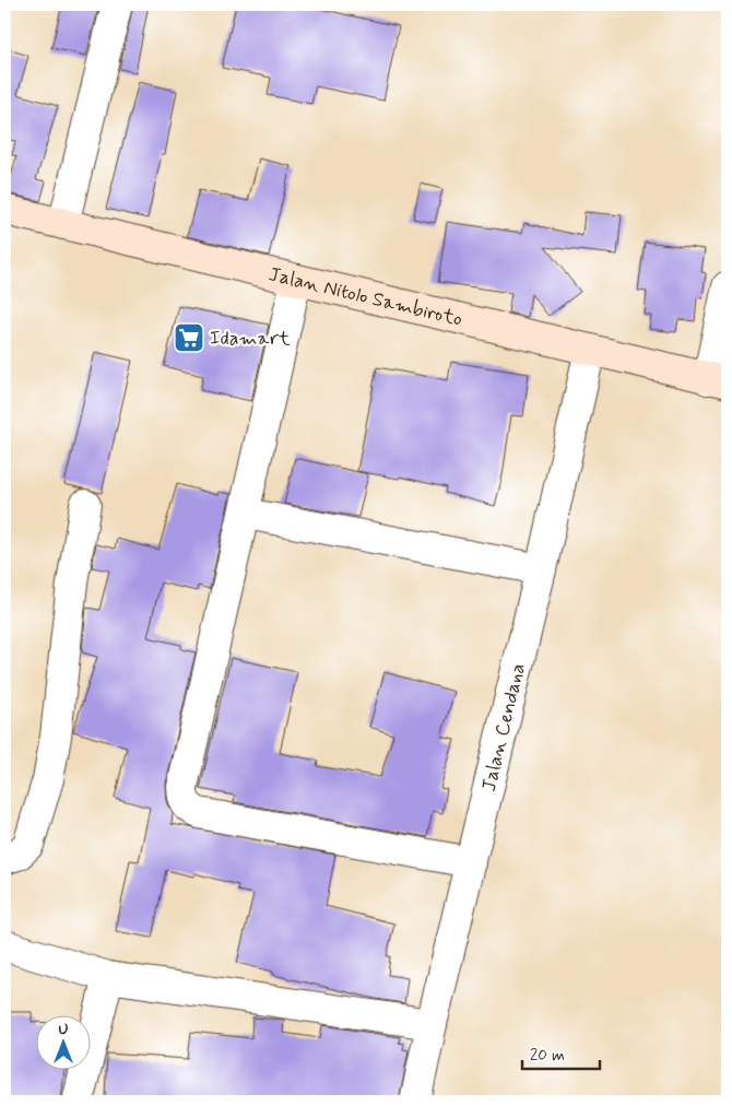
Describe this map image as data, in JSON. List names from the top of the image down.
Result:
{
  "streets": {
    "street": ["Jalan Nitolo Sambiroto", "Jalan Cendana"]
  },
  "crossings": [
    ["Jalan Nitolo Sambiroto", "Jalan Cendana"]
  ],
  "places": {
    "supermarket": ["Idamart"]
  },
  "scale_bar": "20 m",
  "north": "top"
}
